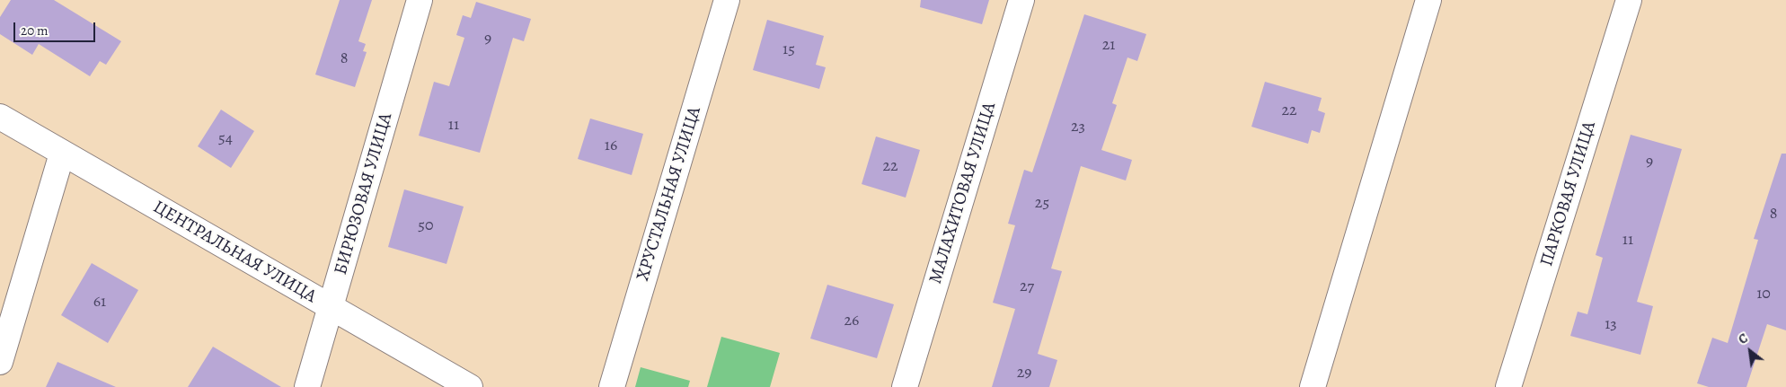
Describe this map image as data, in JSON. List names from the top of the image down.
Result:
{
  "streets": {
    "street": [
      "МАЛАХИТОВАЯ УЛИЦА",
      "БИРЮЗОВАЯ УЛИЦА",
      "ХРУСТАЛЬНАЯ УЛИЦА",
      "ПАРКОВАЯ УЛИЦА",
      "ЦЕНТРАЛЬНАЯ УЛИЦА"
    ]
  },
  "crossings": [
    ["БИРЮЗОВАЯ УЛИЦА", "ЦЕНТРАЛЬНАЯ УЛИЦА"]
  ],
  "house_numbers": [
    "9",
    "21",
    "15",
    "8",
    "22",
    "11",
    "23",
    "54",
    "16",
    "9",
    "22",
    "25",
    "8",
    "50",
    "11",
    "27",
    "10",
    "61",
    "26",
    "13",
    "29"
  ],
  "scale_bar": "20 m",
  "north": "top left"
}
